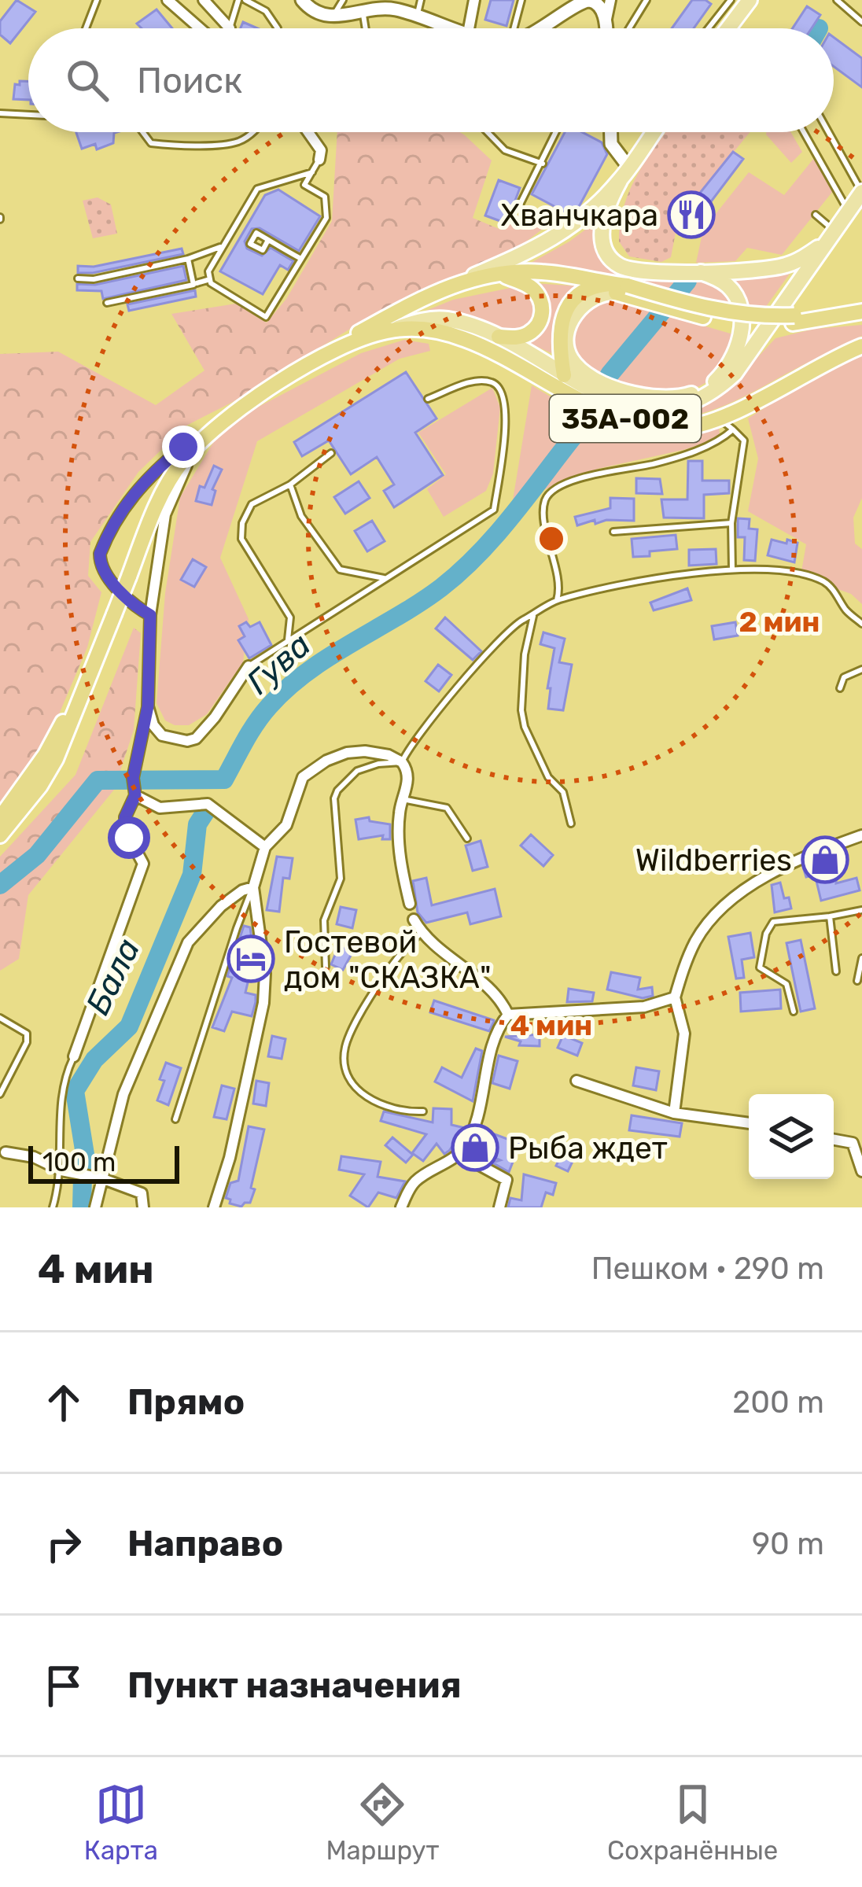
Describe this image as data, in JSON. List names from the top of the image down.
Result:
{
  "streets": {
    "highway": ["35А-002"]
  },
  "water": ["Гува", "Бала"],
  "places": {
    "restaurant": ["Хванчкара"],
    "shop": ["Wildberries", "Рыба ждет"],
    "hotel": ["Гостевой дом \"СКАЗКА\""]
  },
  "scale_bar": "100 m",
  "page": {
    "search": "Поиск",
    "scale": "100 m",
    "heading": ["4 мин", "Пешком · 290 m"],
    "list": [
      ["Прямо", "200 m"],
      ["Направо", "90 m"],
      "Пункт назначения"
    ],
    "nav": ["Карта", "Маршрут", "Сохранённые"]
  },
  "rings": ["2 мин", "4 мин"]
}
